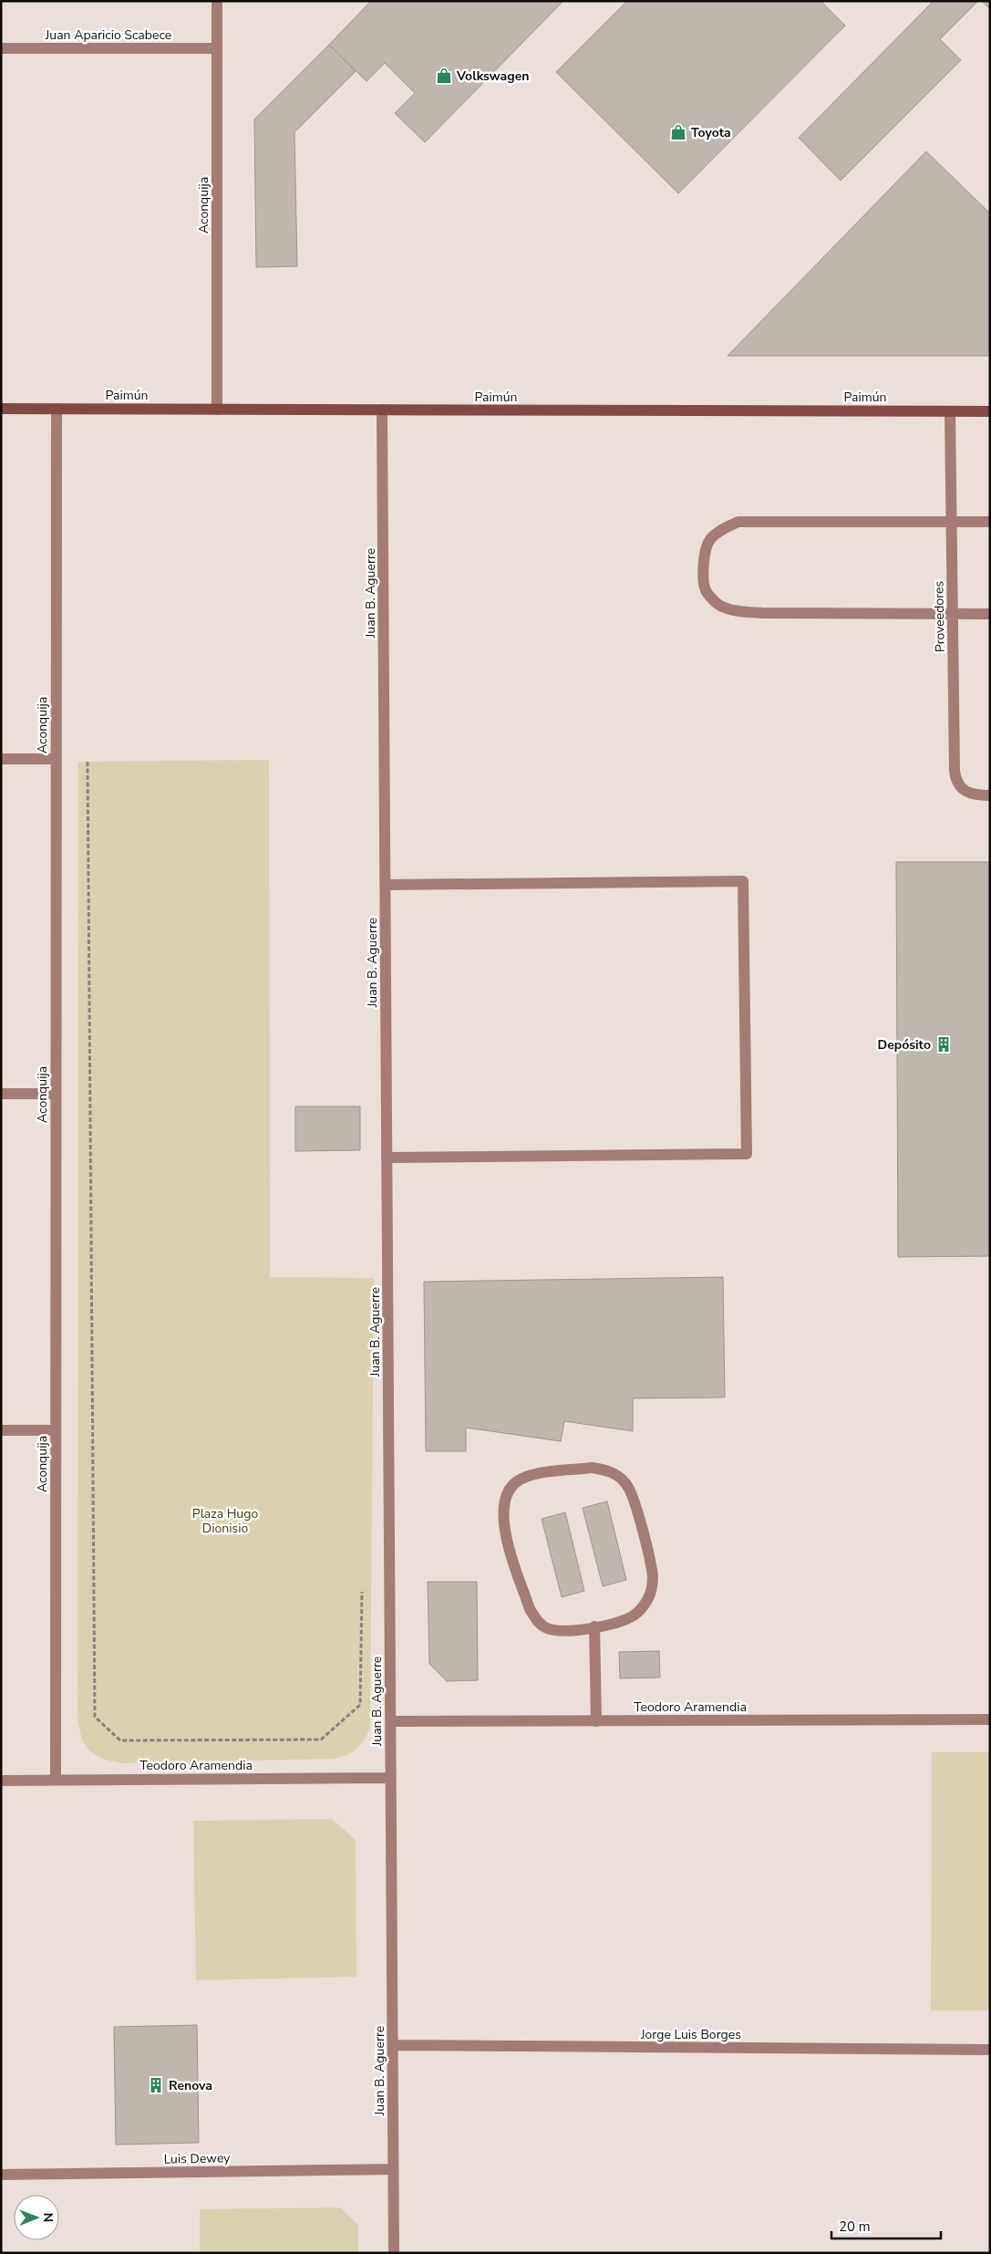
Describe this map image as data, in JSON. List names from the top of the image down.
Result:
{
  "streets": {
    "street": [
      "Juan Aparicio Scabece",
      "Aconquija",
      "Paimún",
      "Juan B. Aguerre",
      "Proveedores",
      "Teodoro Aramendia",
      "Jorge Luis Borges",
      "Luis Dewey"
    ]
  },
  "crossings": [
    ["Juan Aparicio Scabece", "Aconquija"],
    ["Aconquija", "Paimún"],
    ["Aconquija", "Teodoro Aramendia"],
    ["Paimún", "Juan B. Aguerre"],
    ["Paimún", "Proveedores"],
    ["Juan B. Aguerre", "Teodoro Aramendia"],
    ["Juan B. Aguerre", "Jorge Luis Borges"],
    ["Juan B. Aguerre", "Luis Dewey"]
  ],
  "parks": ["Plaza Hugo Dionisio"],
  "places": {
    "shop": ["Volkswagen", "Toyota"],
    "building": ["Depósito", "Renova"]
  },
  "scale_bar": "20 m",
  "north": "right"
}
